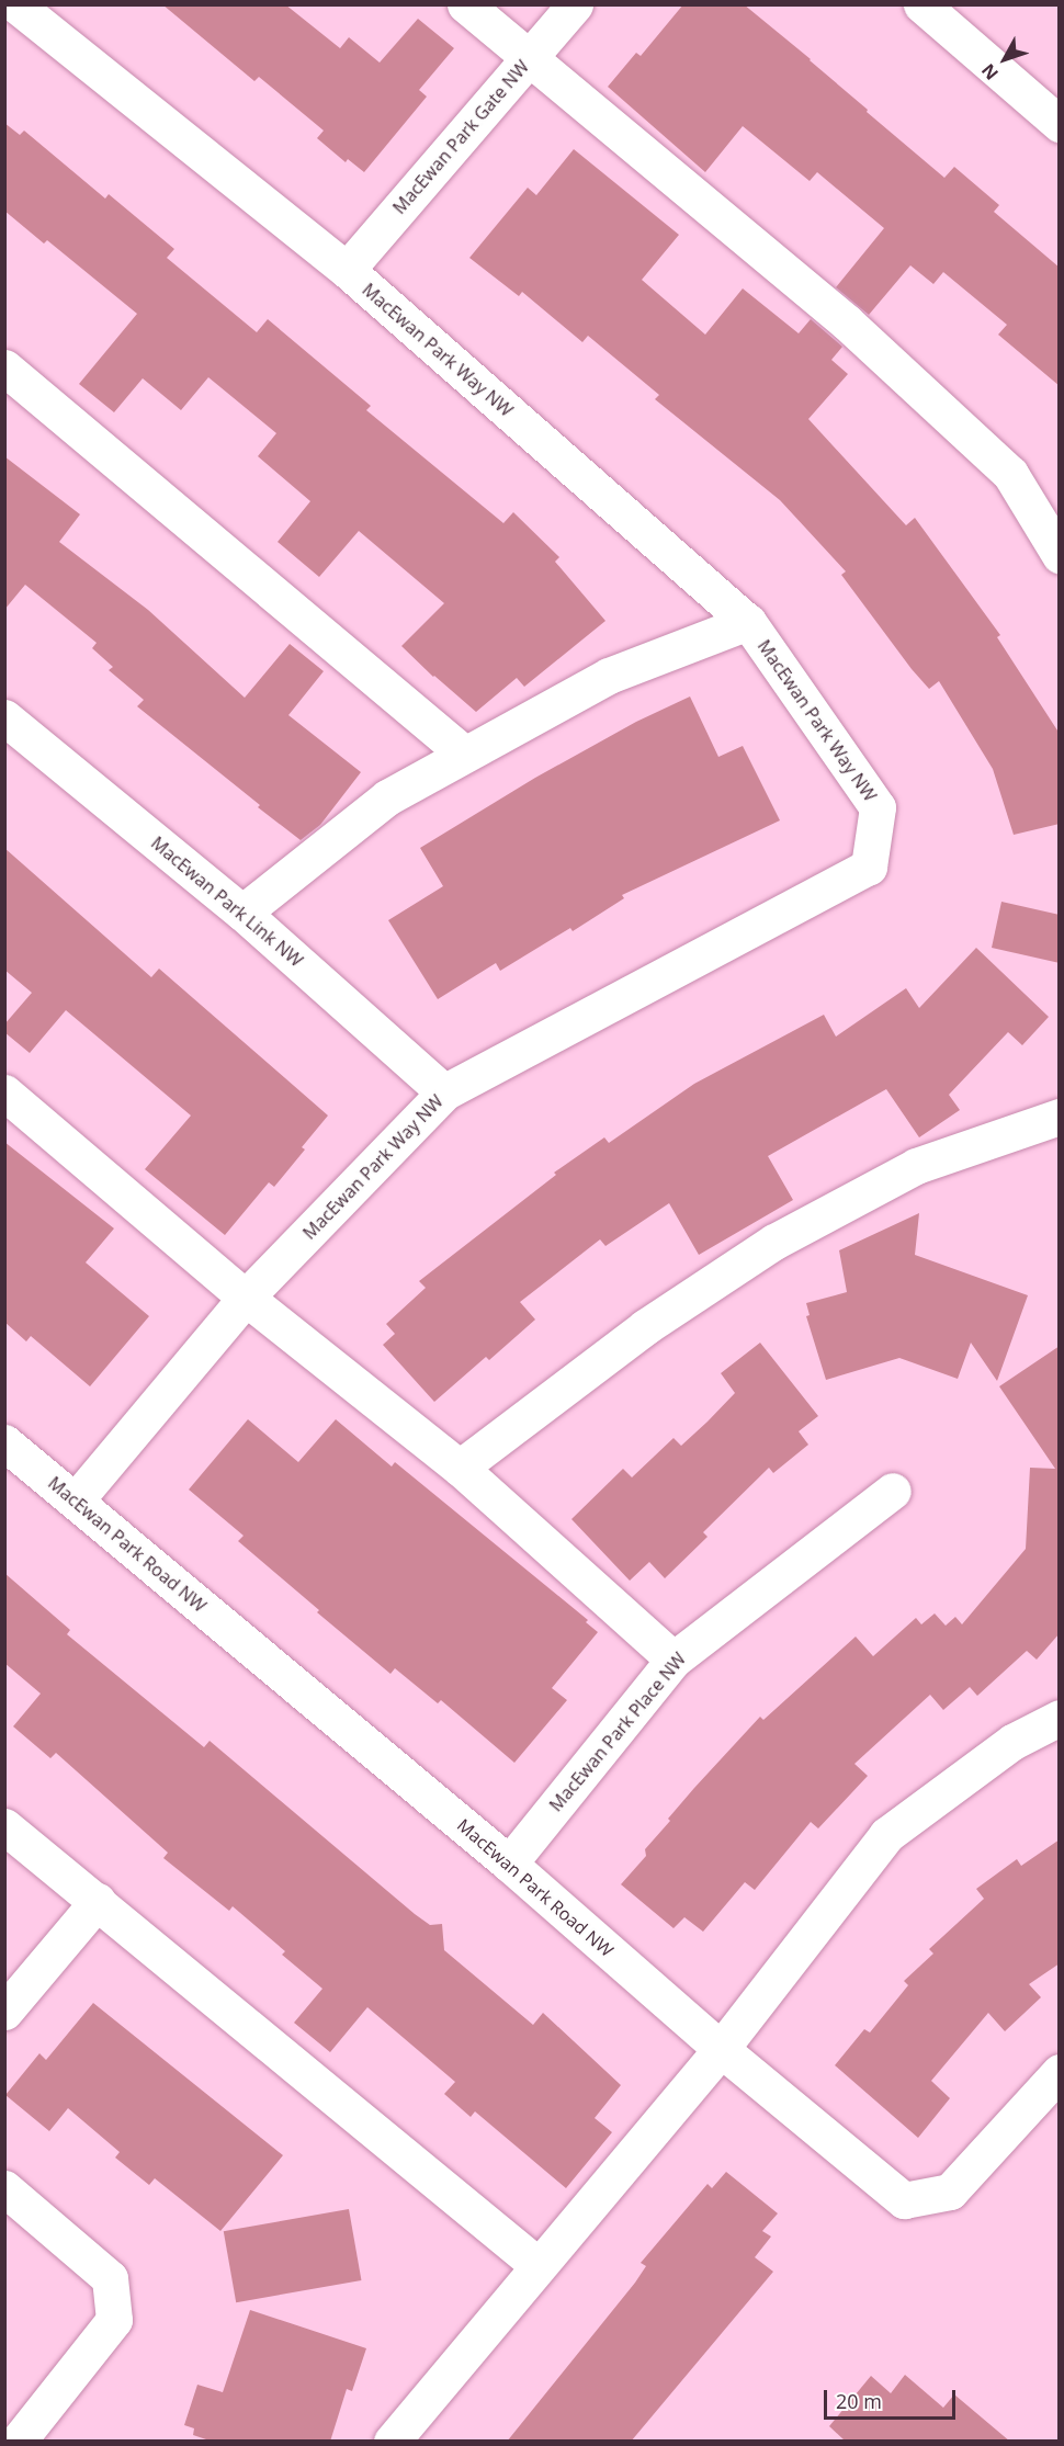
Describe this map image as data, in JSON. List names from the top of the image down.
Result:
{
  "streets": {
    "street": [
      "MacEwan Park Gate NW",
      "MacEwan Park Way NW",
      "MacEwan Park Link NW",
      "MacEwan Park Road NW",
      "MacEwan Park Place NW"
    ]
  },
  "crossings": [
    ["MacEwan Park Gate NW", "MacEwan Park Way NW"],
    ["MacEwan Park Way NW", "MacEwan Park Link NW"],
    ["MacEwan Park Way NW", "MacEwan Park Road NW"],
    ["MacEwan Park Road NW", "MacEwan Park Place NW"]
  ],
  "scale_bar": "20 m",
  "north": "bottom left"
}
